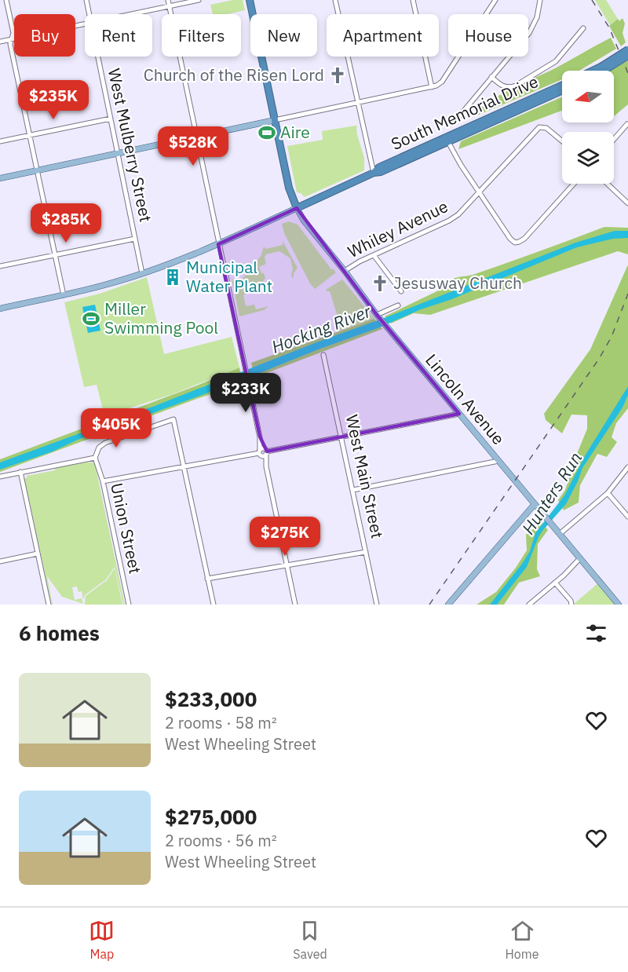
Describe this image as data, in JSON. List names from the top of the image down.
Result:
{
  "streets": {
    "highway": ["South Memorial Drive"],
    "main road": ["Lincoln Avenue"],
    "street": [
      "West Mulberry Street",
      "Whiley Avenue",
      "West Main Street",
      "Union Street"
    ]
  },
  "crossings": [
    ["South Memorial Drive", "Lincoln Avenue"],
    ["Whiley Avenue", "Lincoln Avenue"]
  ],
  "water": ["Hocking River", "Hunters Run"],
  "places": {
    "church": ["Church of the Risen Lord", "Jesusway Church"],
    "sports": ["Aire", "Miller Swimming Pool"],
    "building": ["Municipal Water Plant"]
  },
  "north": "left",
  "page": {
    "chip": [
      "Buy",
      "Rent",
      "Filters",
      "New",
      "Apartment",
      "House"
    ],
    "price": [
      "$235K",
      "$528K",
      "$285K",
      "$233K",
      "$405K",
      "$275K"
    ],
    "heading": "6 homes",
    "list": [
      {
        "name": "$233,000",
        "note": "2 rooms · 58 m² · West Wheeling Street"
      },
      {
        "name": "$275,000",
        "note": "2 rooms · 56 m² · West Wheeling Street"
      }
    ],
    "tabs": ["Map", "Saved", "Home"]
  }
}
